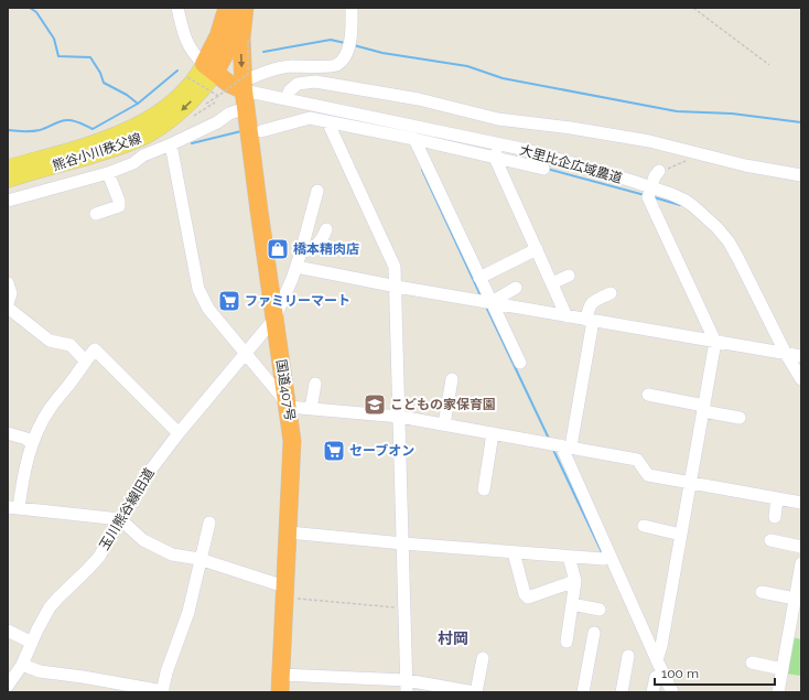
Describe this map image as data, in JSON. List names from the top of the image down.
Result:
{
  "streets": {
    "highway": ["国道407号"],
    "main road": ["熊谷小川秩父線"],
    "street": ["大里比企広域農道", "玉川熊谷線旧道"]
  },
  "crossings": [
    ["大里比企広域農道", "国道407号"],
    ["国道407号", "玉川熊谷線旧道"]
  ],
  "districts": ["村岡"],
  "places": {
    "shop": ["橋本精肉店"],
    "supermarket": ["ファミリーマート", "セーブオン"],
    "school or university": ["こどもの家保育園"]
  },
  "scale_bar": "100 m"
}
